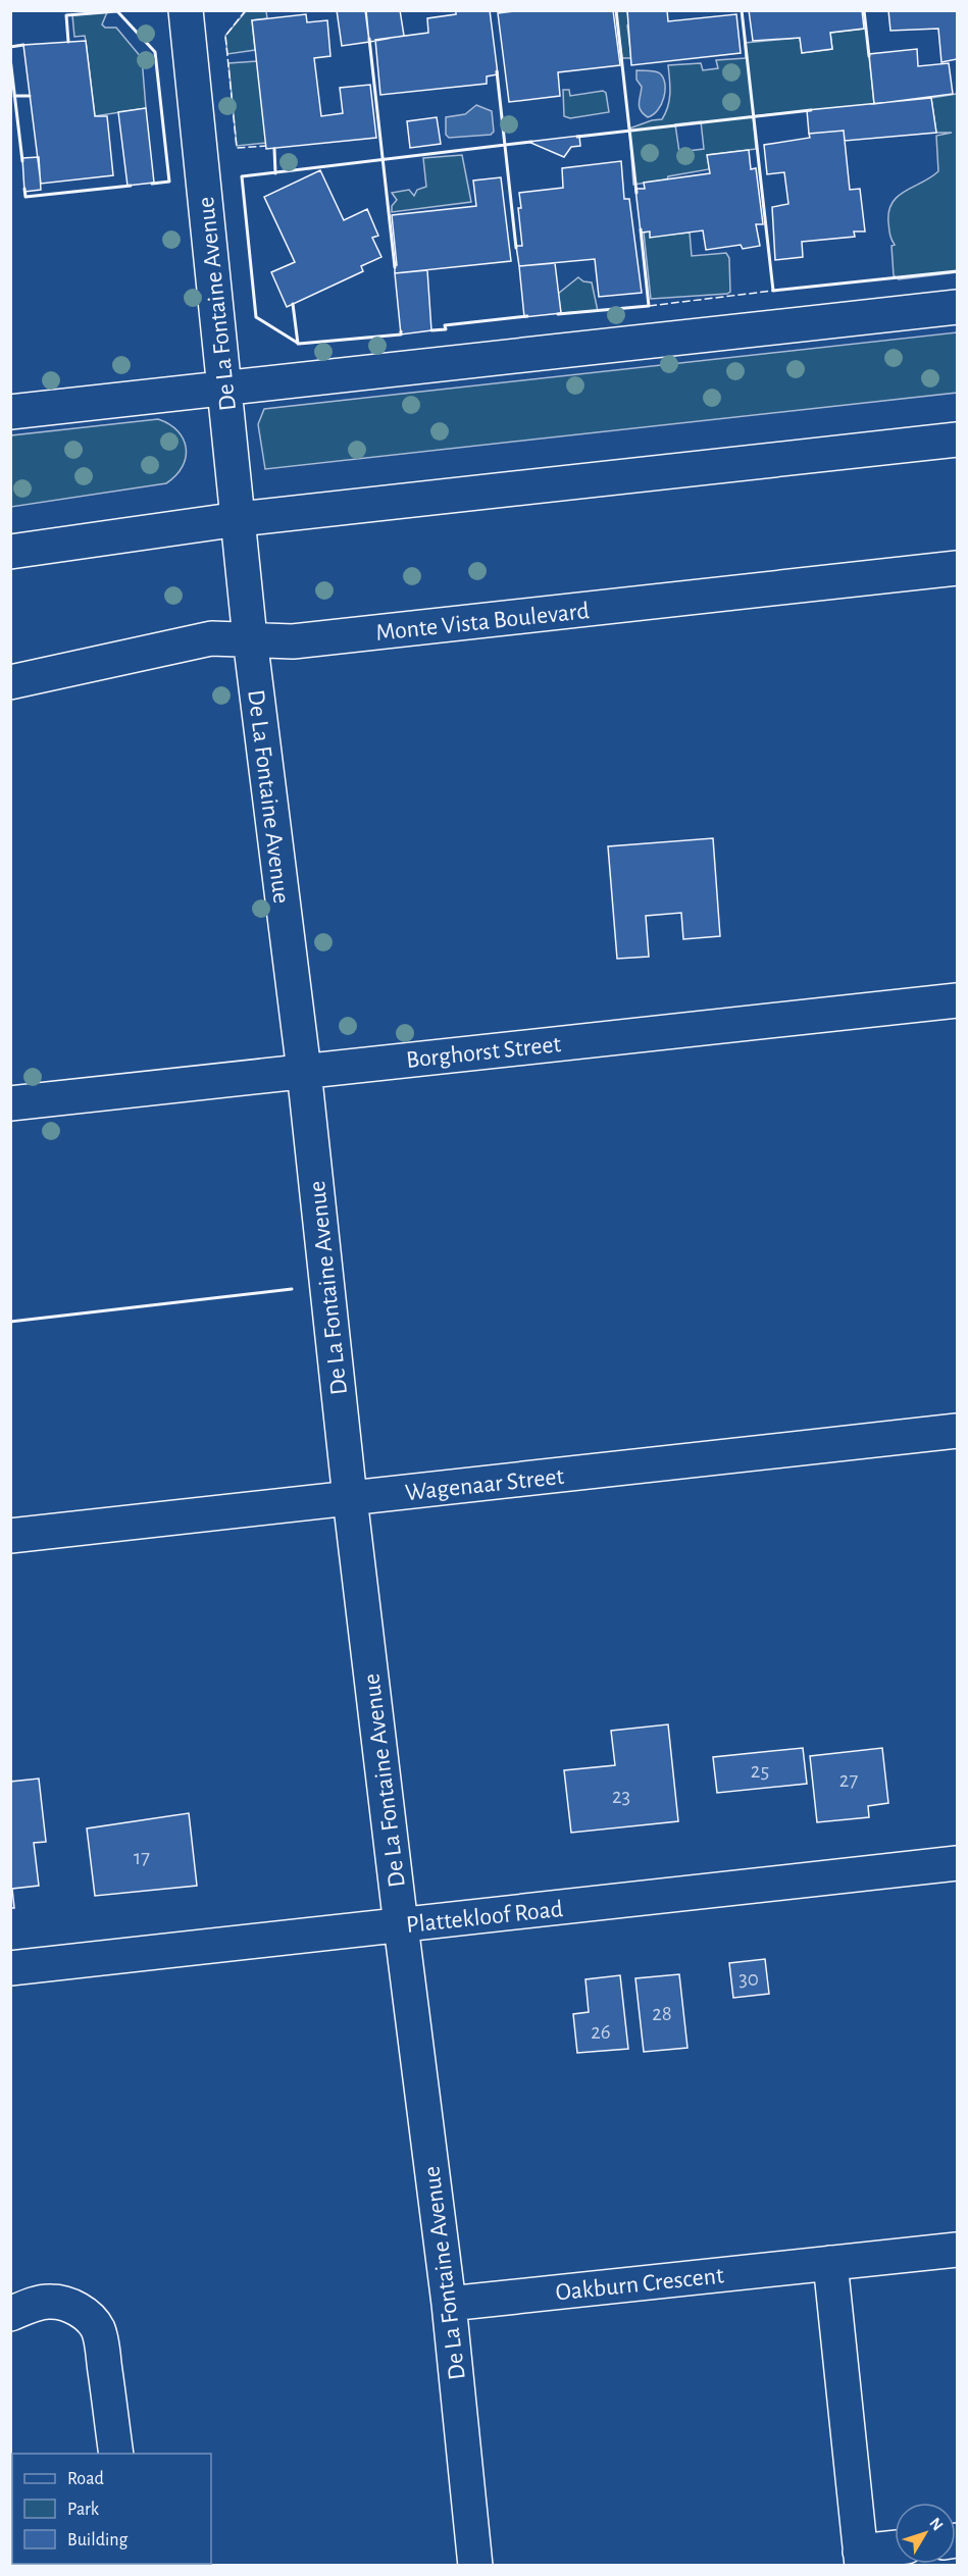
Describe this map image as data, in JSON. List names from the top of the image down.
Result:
{
  "streets": {
    "street": [
      "De La Fontaine Avenue",
      "Monte Vista Boulevard",
      "Borghorst Street",
      "Wagenaar Street",
      "Plattekloof Road",
      "Oakburn Crescent"
    ]
  },
  "crossings": [
    ["De La Fontaine Avenue", "Monte Vista Boulevard"],
    ["De La Fontaine Avenue", "Borghorst Street"],
    ["De La Fontaine Avenue", "Wagenaar Street"],
    ["De La Fontaine Avenue", "Plattekloof Road"],
    ["De La Fontaine Avenue", "Oakburn Crescent"]
  ],
  "house_numbers": [
    "25",
    "27",
    "23",
    "17",
    "30",
    "28",
    "26"
  ],
  "legend": ["Road", "Park", "Building"],
  "north": "top right"
}
